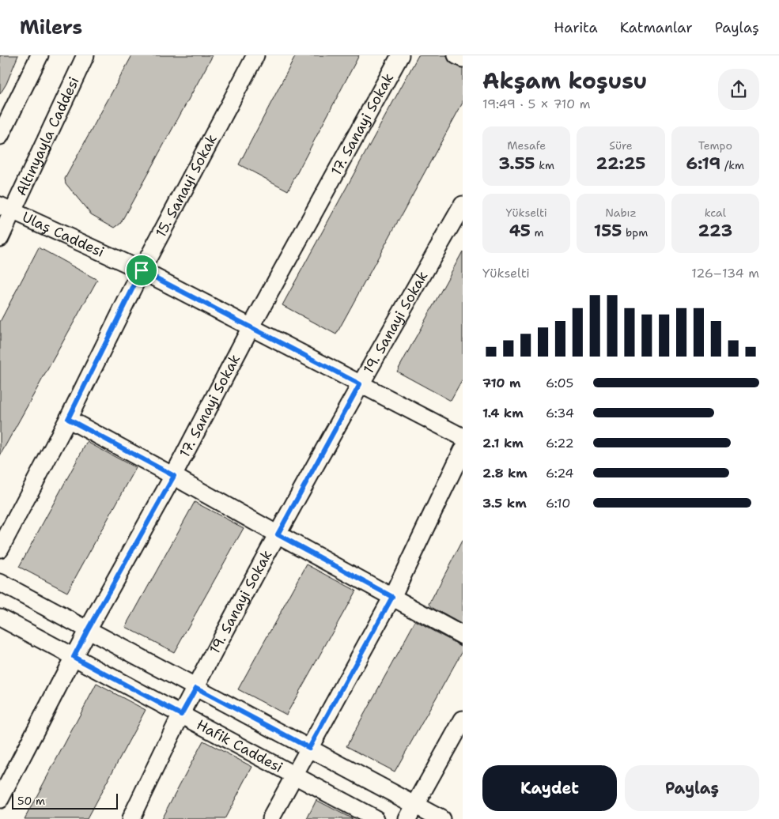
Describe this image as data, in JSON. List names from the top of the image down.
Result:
{
  "streets": {
    "street": [
      "17. Sanayi Sokak",
      "Altınyayla Caddesi",
      "15. Sanayi Sokak",
      "Ulaş Caddesi",
      "19. Sanayi Sokak",
      "Hafik Caddesi"
    ]
  },
  "crossings": [
    ["17. Sanayi Sokak", "Ulaş Caddesi"],
    ["17. Sanayi Sokak", "Hafik Caddesi"],
    ["Altınyayla Caddesi", "Ulaş Caddesi"],
    ["15. Sanayi Sokak", "Ulaş Caddesi"],
    ["Ulaş Caddesi", "19. Sanayi Sokak"],
    ["19. Sanayi Sokak", "Hafik Caddesi"]
  ],
  "scale_bar": "50 m",
  "page": {
    "header": "Milers",
    "nav": ["Harita", "Katmanlar", "Paylaş"],
    "heading": ["Akşam koşusu", "19:49 · 5 × 710 m"],
    "stats": [
      ["Mesafe", "3.55 km"],
      ["Süre", "22:25"],
      ["Tempo", "6:19 /km"],
      ["Yükselti", "45 m"],
      ["Nabız", "155 bpm"],
      ["kcal", "223"]
    ],
    "chart": ["Yükselti", "126–134 m"],
    "list": [
      {
        "name": "710 m",
        "note": "6:05"
      },
      {
        "name": "1.4 km",
        "note": "6:34"
      },
      {
        "name": "2.1 km",
        "note": "6:22"
      },
      {
        "name": "2.8 km",
        "note": "6:24"
      },
      {
        "name": "3.5 km",
        "note": "6:10"
      }
    ],
    "buttons": ["Kaydet", "Paylaş"],
    "scale": "50 m"
  }
}
